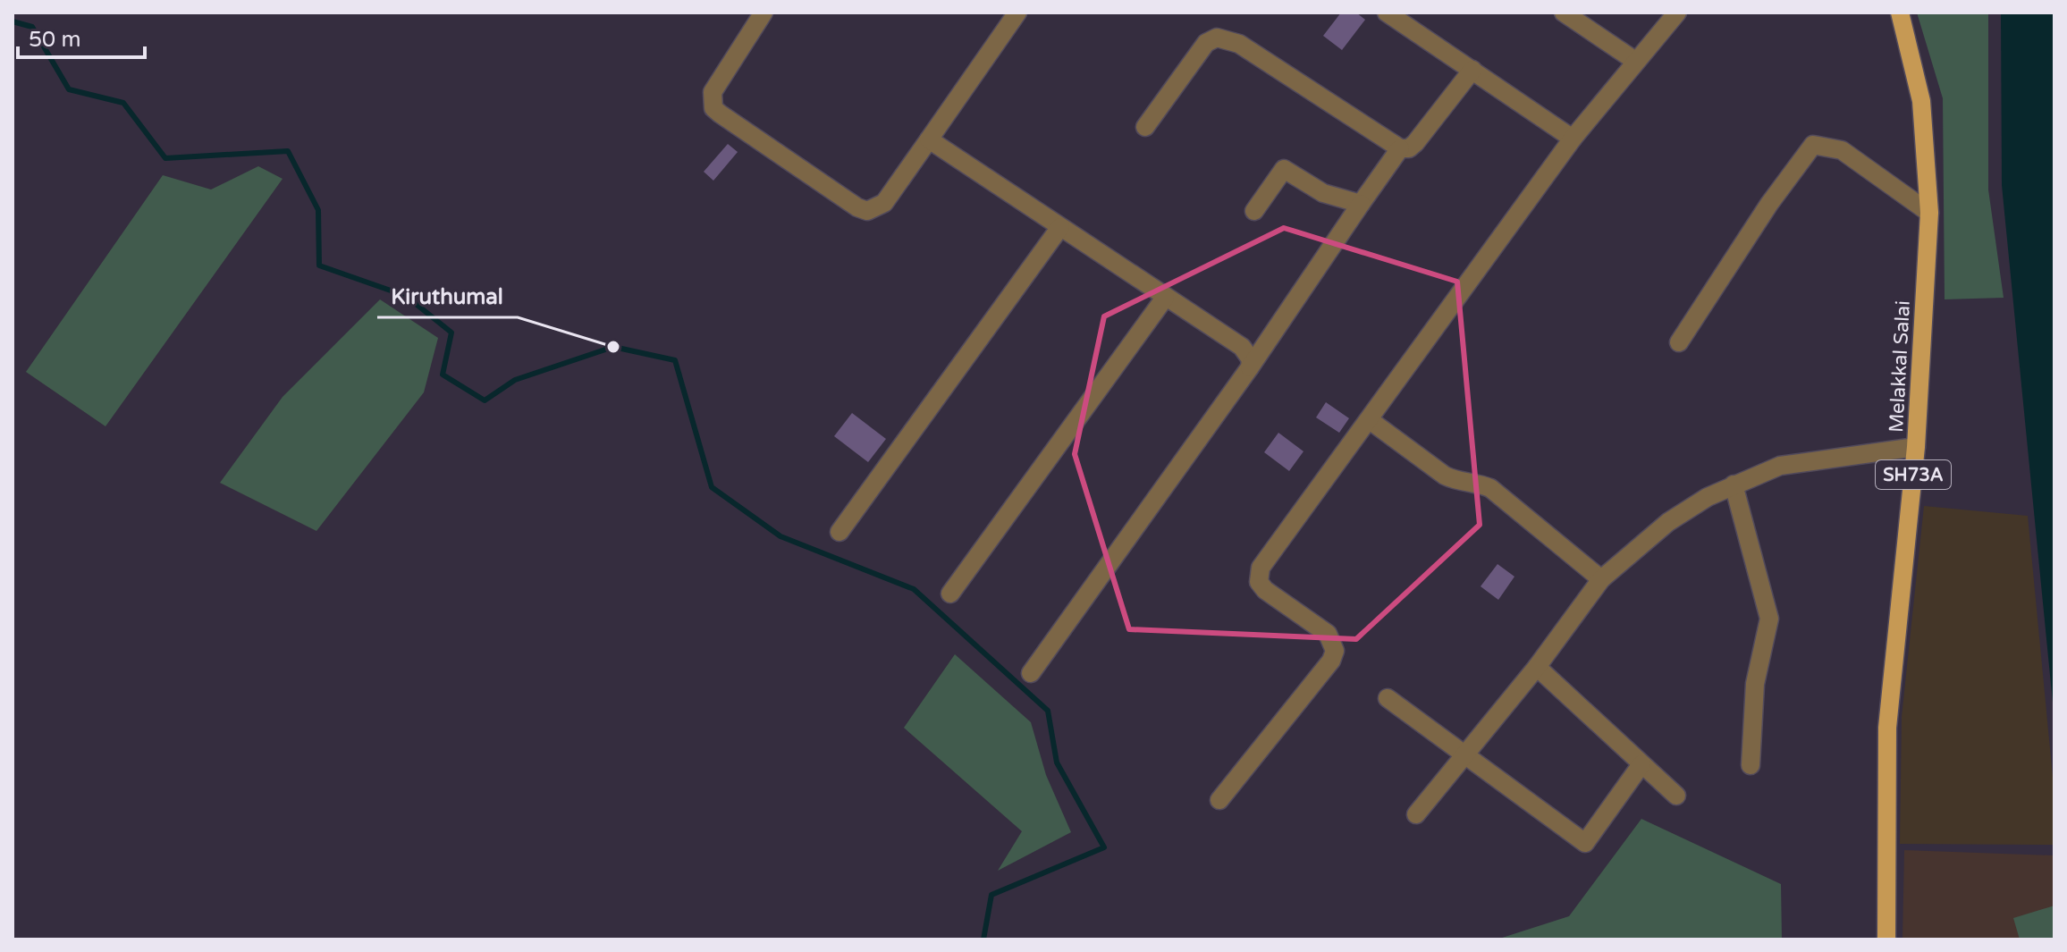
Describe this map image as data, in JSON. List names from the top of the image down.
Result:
{
  "streets": {
    "main road": ["Melakkal Salai", "SH73A"]
  },
  "places": ["Kiruthumal"],
  "scale_bar": "50 m"
}
